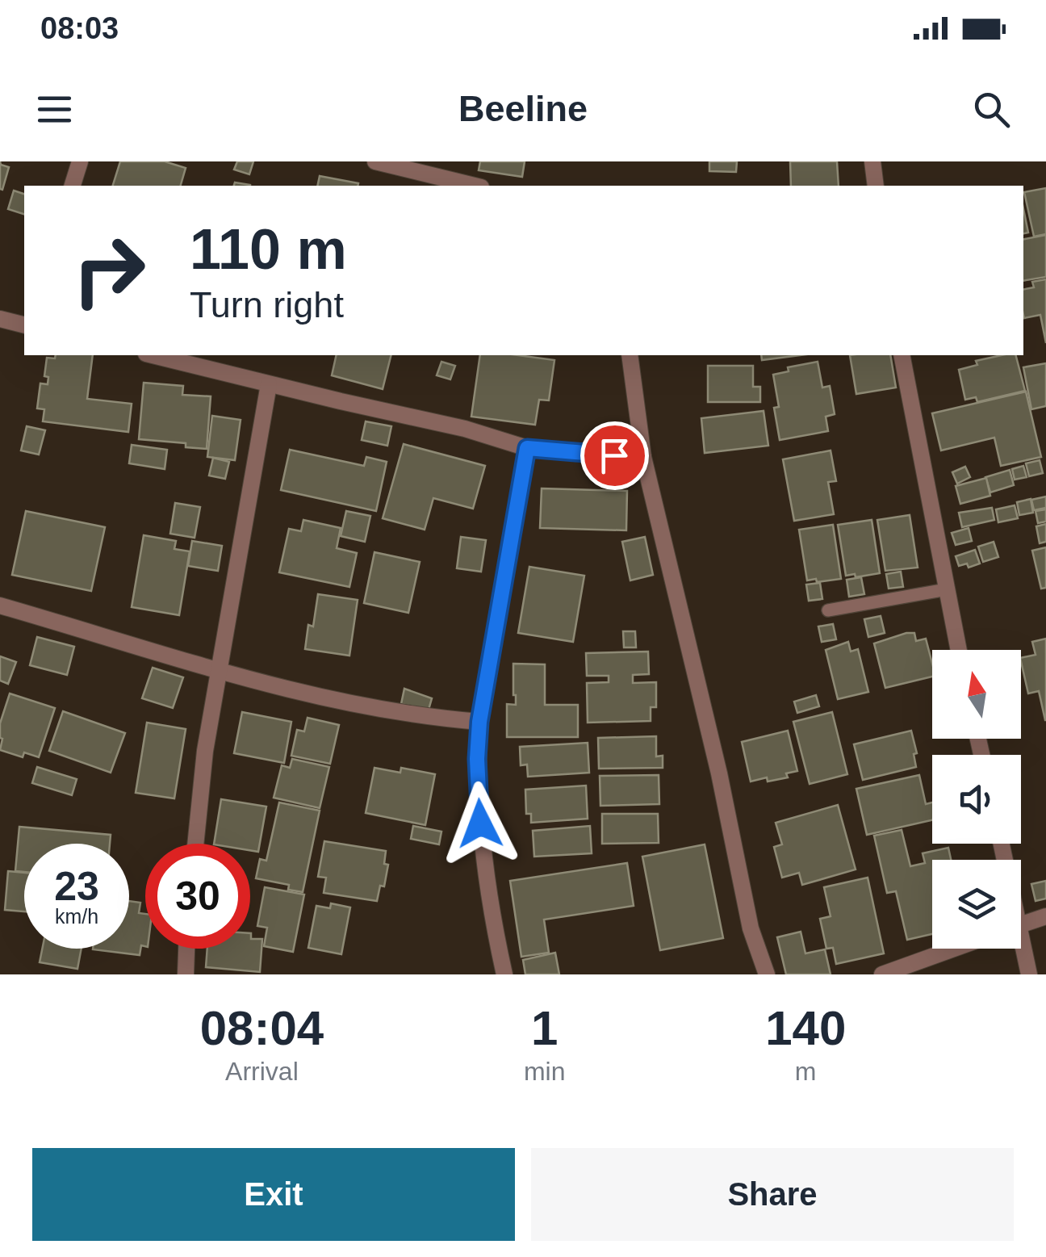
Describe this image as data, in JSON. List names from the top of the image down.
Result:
{
  "north": "top",
  "page": {
    "status": "08:03",
    "header": "Beeline",
    "turn": ["110 m", "Turn right"],
    "speed": "23 km/h",
    "limit": "30",
    "eta": [
      "08:04",
      "Arrival",
      "1",
      "min",
      "140",
      "m"
    ],
    "buttons": ["Exit", "Share"]
  }
}
